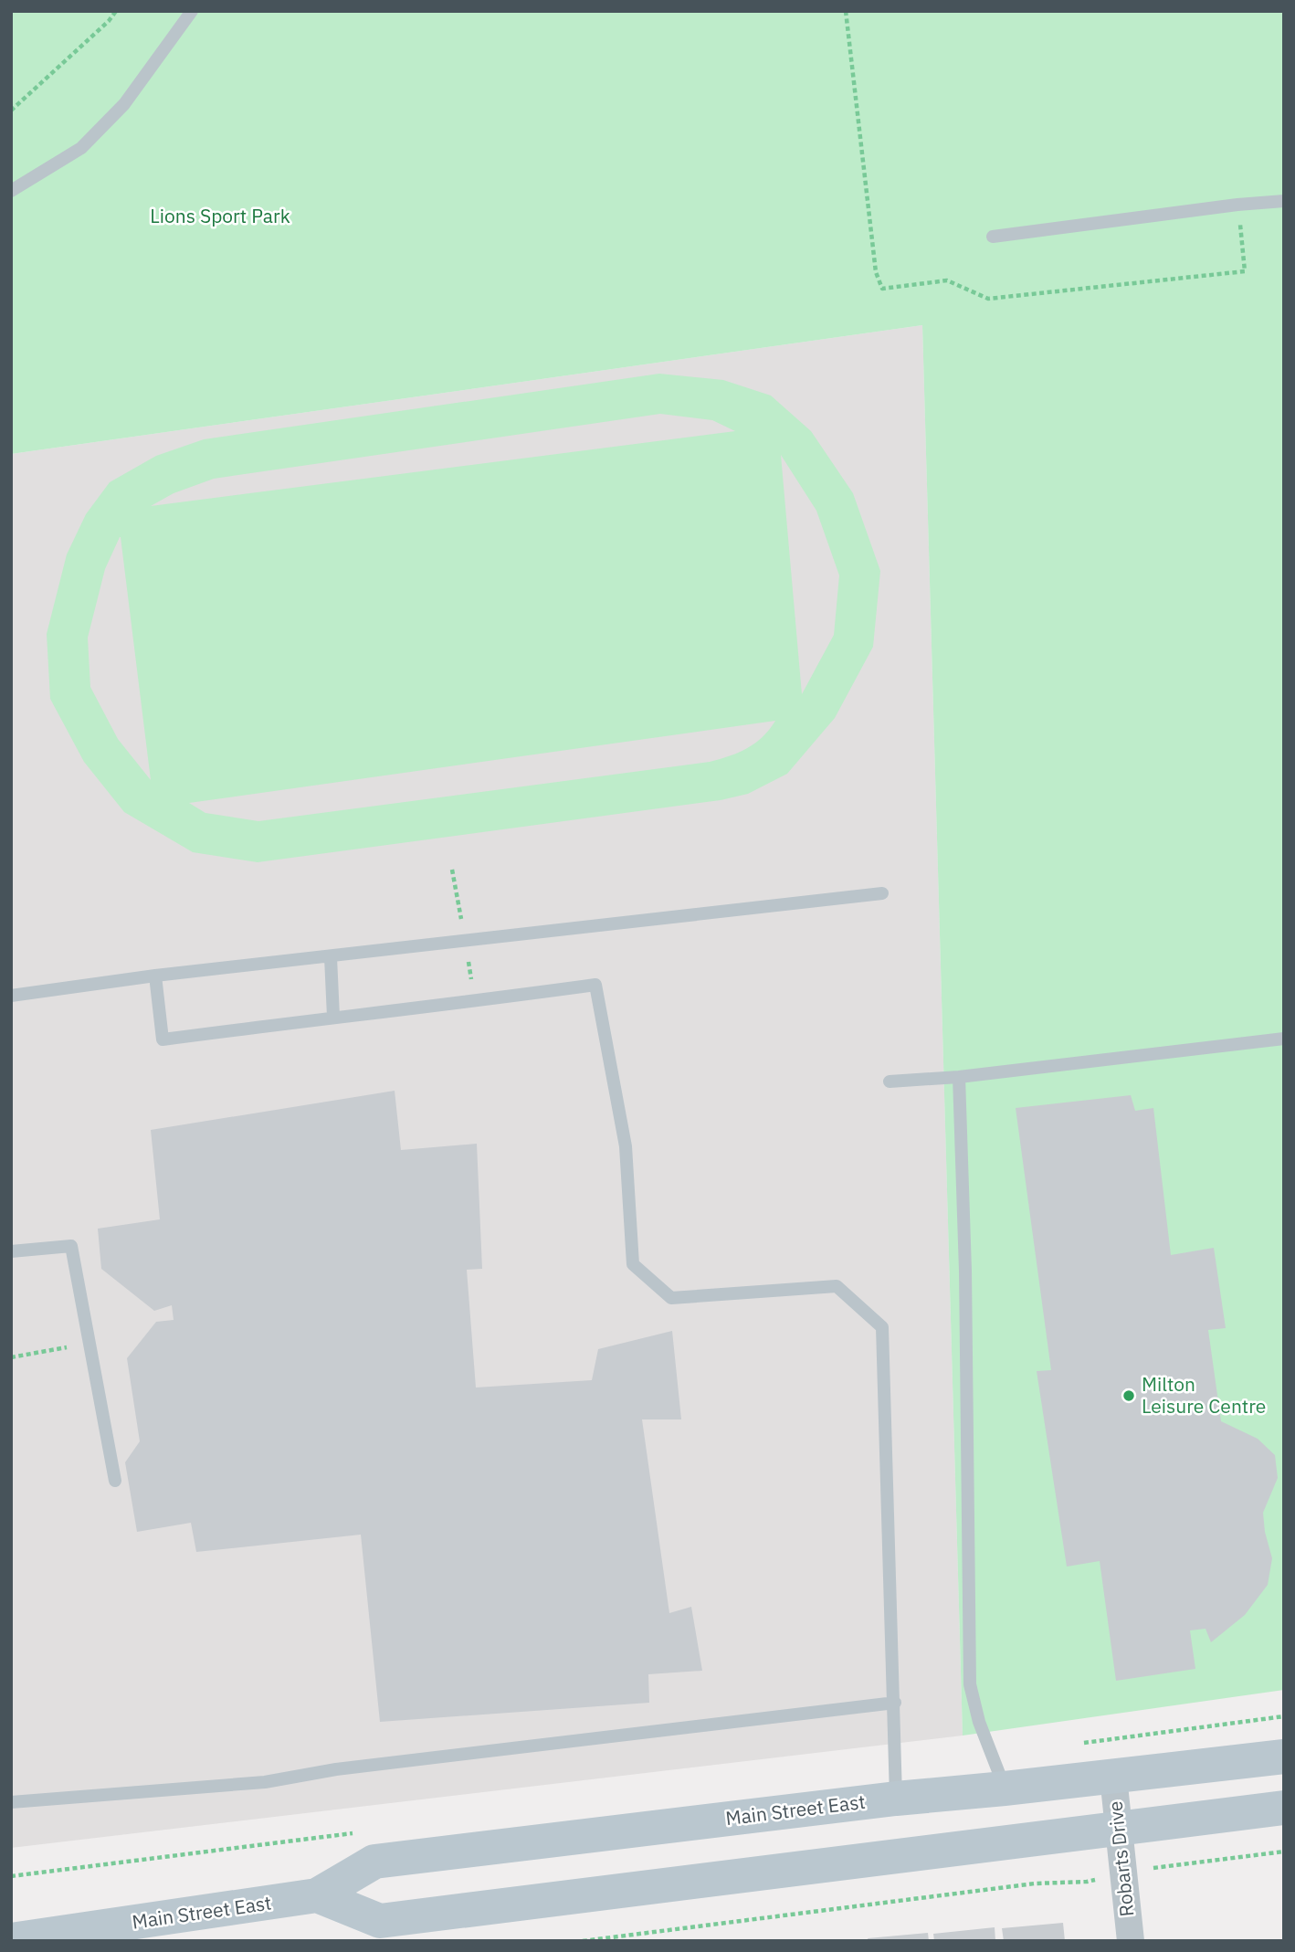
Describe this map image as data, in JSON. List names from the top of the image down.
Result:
{
  "streets": {
    "main road": ["Main Street East"],
    "street": ["Robarts Drive"]
  },
  "crossings": [
    ["Main Street East", "Robarts Drive"]
  ],
  "parks": ["Lions Sport Park"],
  "places": ["Milton Leisure Centre"]
}
